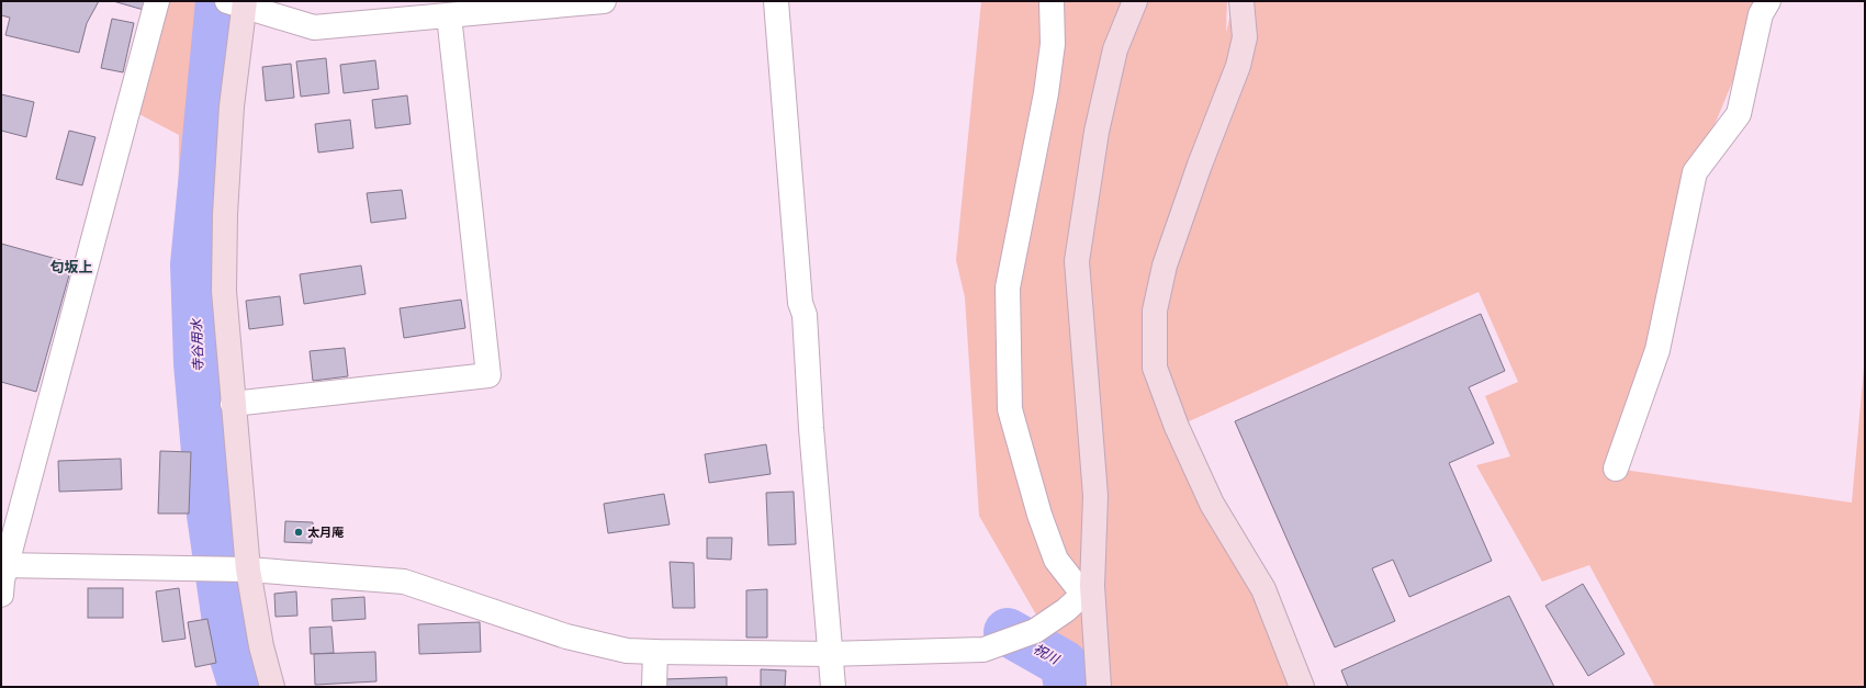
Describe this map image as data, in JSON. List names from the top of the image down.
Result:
{
  "districts": ["匂坂上"],
  "water": ["寺谷用水", "祝川"],
  "places": ["太月庵"]
}
